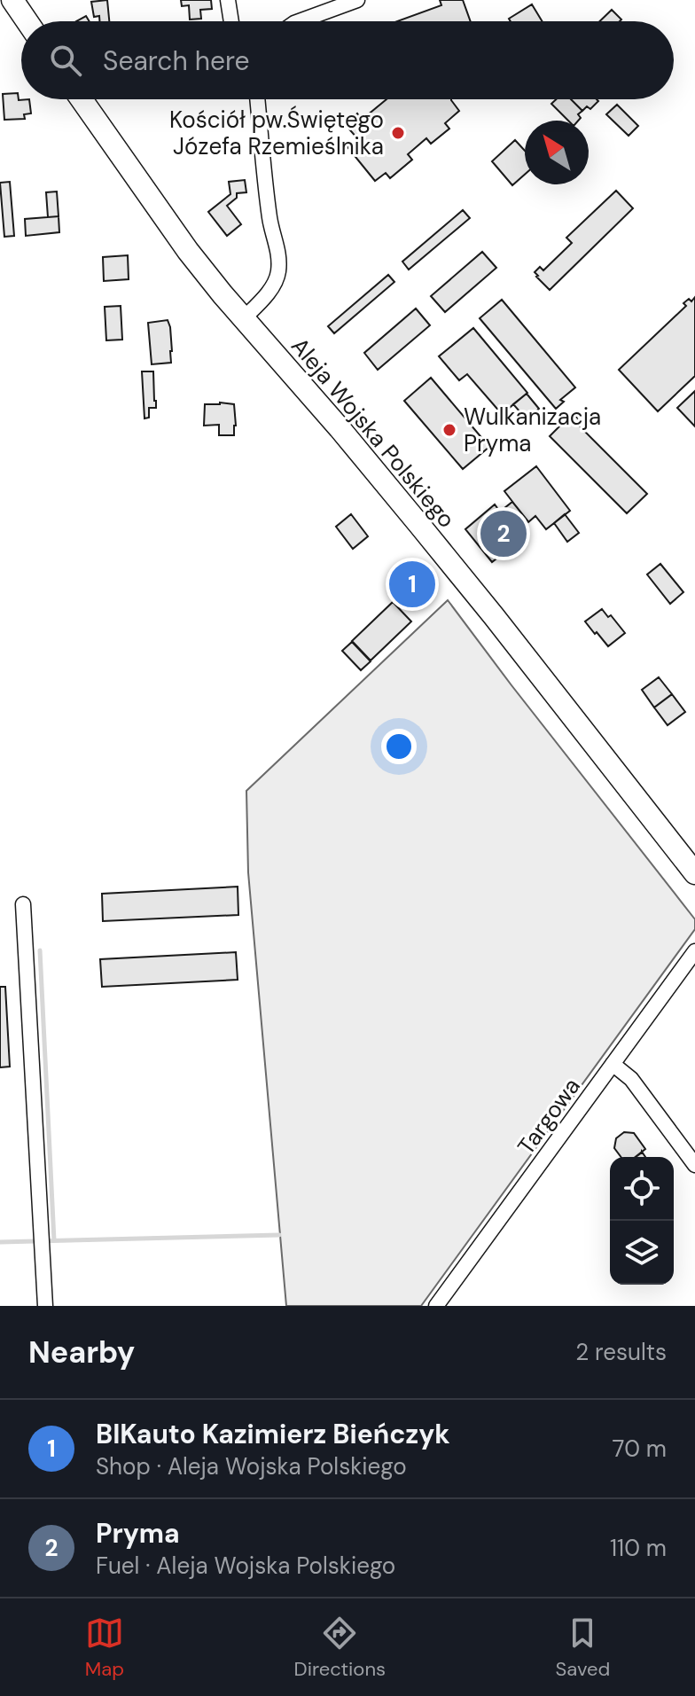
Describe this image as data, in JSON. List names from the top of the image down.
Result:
{
  "streets": {
    "main road": ["Aleja Wojska Polskiego"],
    "street": ["Targowa"]
  },
  "places": ["Kościół pw.Świętego Józefa Rzemieślnika", "Wulkanizacja Pryma"],
  "north": "top left",
  "page": {
    "search": "Search here",
    "pins": ["2", "1"],
    "heading": ["Nearby", "2 results"],
    "list": [
      {
        "mark": "1",
        "name": "BIKauto Kazimierz Bieńczyk",
        "note": "Shop · Aleja Wojska Polskiego",
        "value": "70 m"
      },
      {
        "mark": "2",
        "name": "Pryma",
        "note": "Fuel · Aleja Wojska Polskiego",
        "value": "110 m"
      }
    ],
    "nav": ["Map", "Directions", "Saved"]
  }
}
